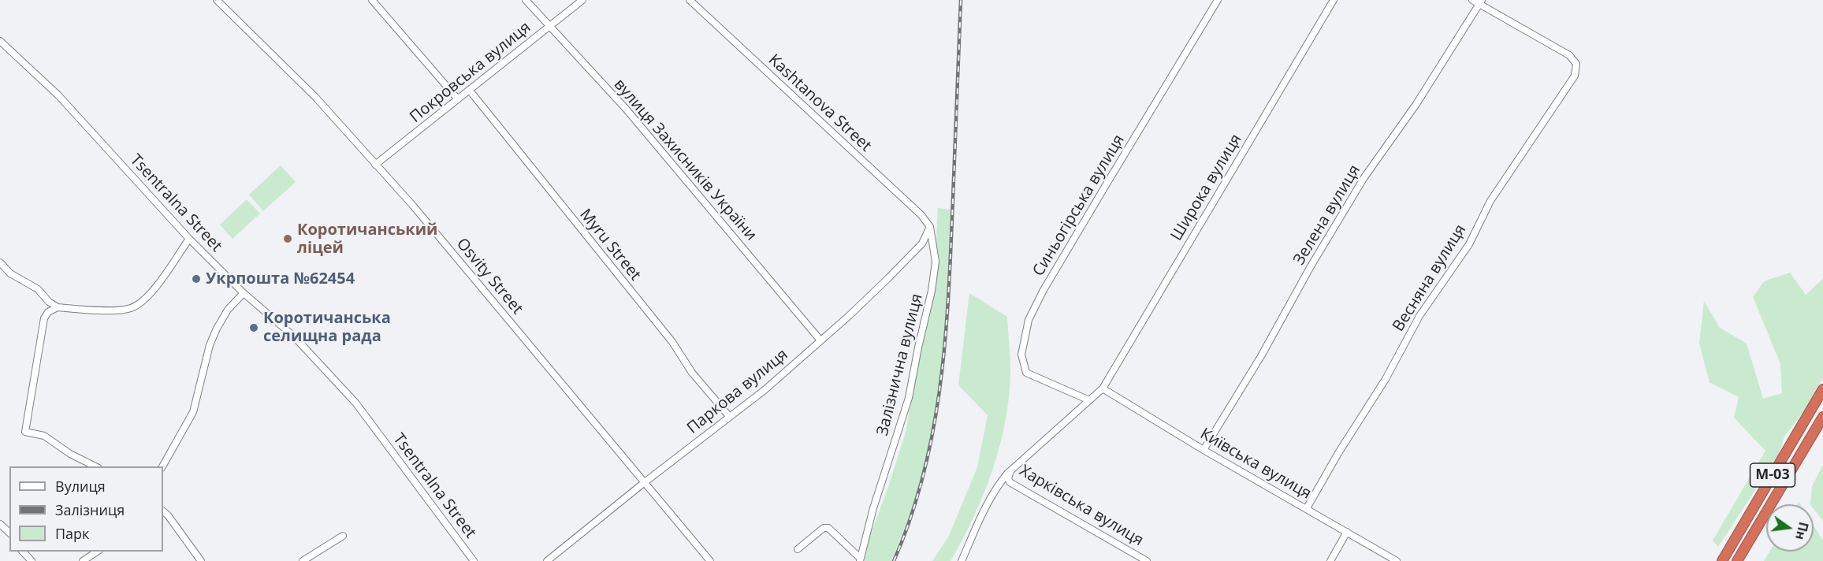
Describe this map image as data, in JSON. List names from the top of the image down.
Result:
{
  "streets": {
    "highway": ["М-03"],
    "street": [
      "Покровська вулиця",
      "Kashtanova Street",
      "вулиця Захисників України",
      "Широка вулиця",
      "Tsentralna Street",
      "Синьогірська вулиця",
      "Зелена вулиця",
      "Myru Street",
      "Osvity Street",
      "Весняна вулиця",
      "Залізнична вулиця",
      "Паркова вулиця",
      "Київська вулиця",
      "Харківська вулиця"
    ]
  },
  "crossings": [
    ["Покровська вулиця", "вулиця Захисників України"],
    ["Покровська вулиця", "Myru Street"],
    ["Покровська вулиця", "Osvity Street"],
    ["Kashtanova Street", "Залізнична вулиця"],
    ["Kashtanova Street", "Паркова вулиця"],
    ["вулиця Захисників України", "Паркова вулиця"],
    ["Широка вулиця", "Синьогірська вулиця"],
    ["Широка вулиця", "Київська вулиця"],
    ["Широка вулиця", "Харківська вулиця"],
    ["Зелена вулиця", "Весняна вулиця"],
    ["Зелена вулиця", "Київська вулиця"],
    ["Myru Street", "Паркова вулиця"],
    ["Osvity Street", "Паркова вулиця"],
    ["Весняна вулиця", "Київська вулиця"],
    ["Залізнична вулиця", "Паркова вулиця"]
  ],
  "places": ["Коротичанський ліцей", "Укрпошта №62454", "Коротичанська селищна рада"],
  "legend": ["Вулиця", "Залізниця", "Парк"],
  "north": "right"
}
